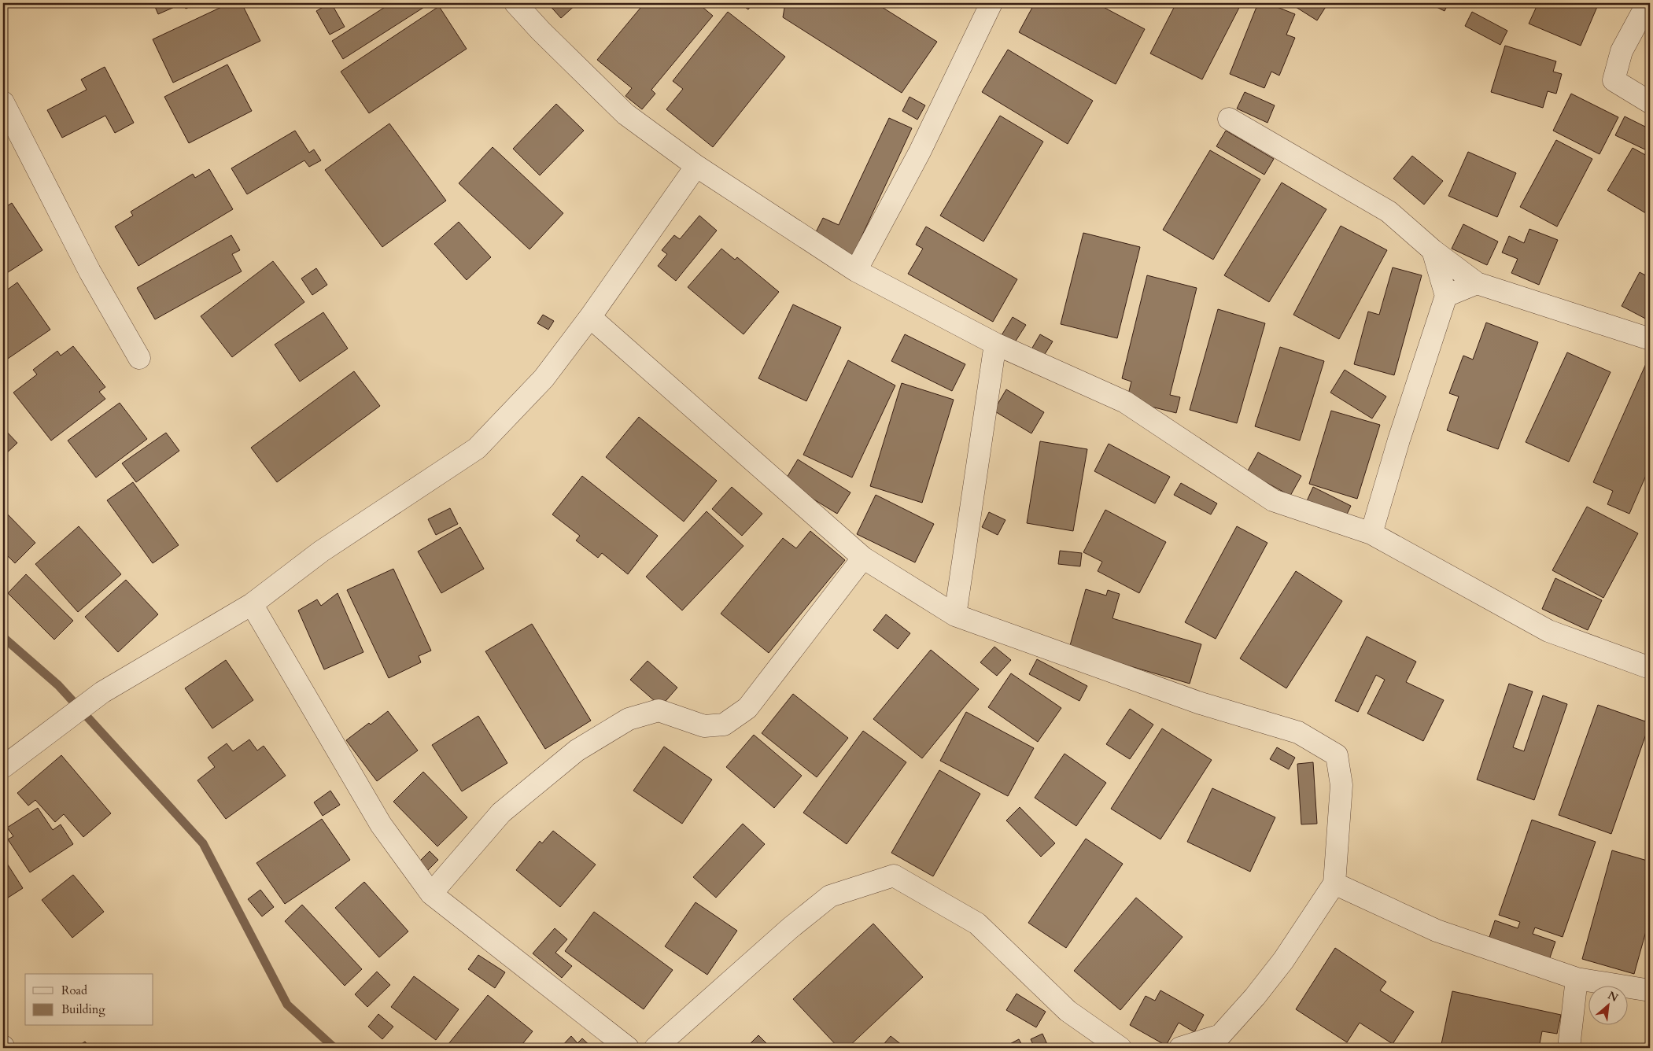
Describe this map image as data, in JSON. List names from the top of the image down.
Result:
{
  "legend": ["Road", "Building"],
  "north": "top right"
}
